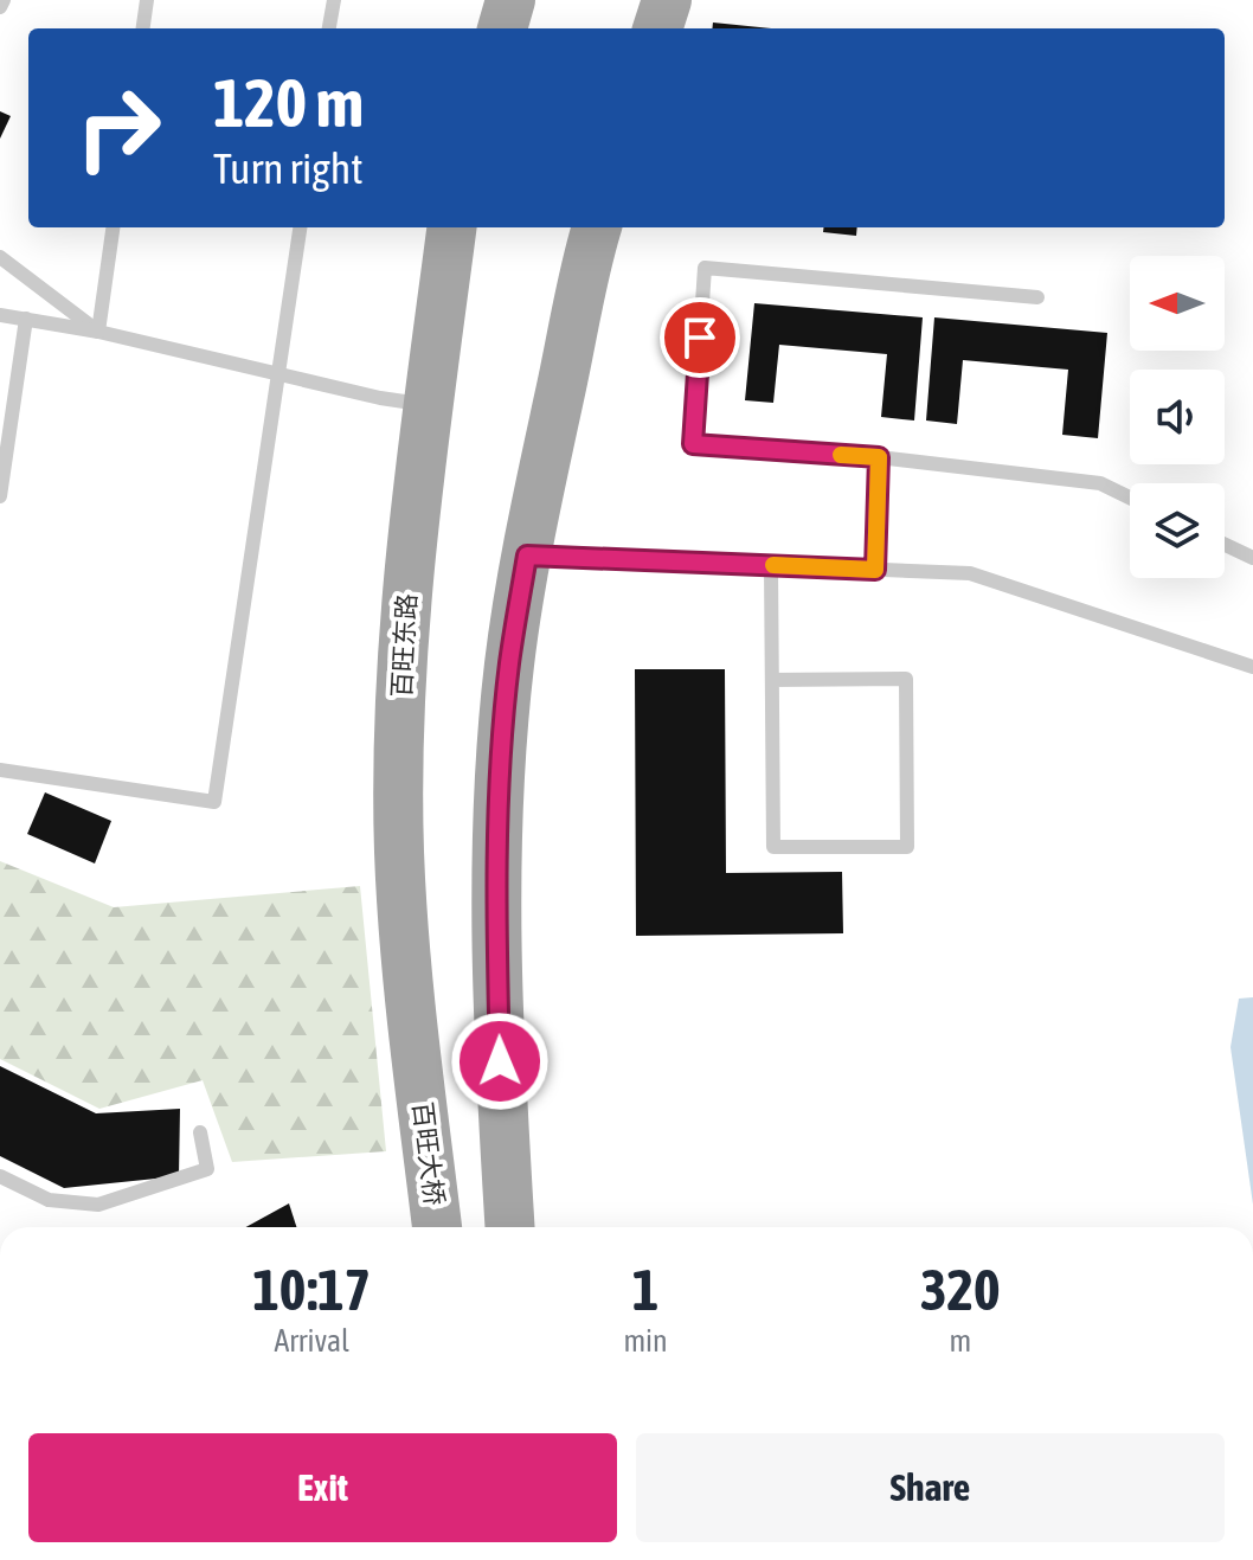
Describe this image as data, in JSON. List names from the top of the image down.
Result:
{
  "streets": {
    "main road": ["百旺东路", "百旺大桥"]
  },
  "crossings": [
    ["百旺东路", "百旺大桥"]
  ],
  "north": "left",
  "page": {
    "turn": ["120 m", "Turn right"],
    "eta": [
      "10:17",
      "Arrival",
      "1",
      "min",
      "320",
      "m"
    ],
    "buttons": ["Exit", "Share"]
  }
}
